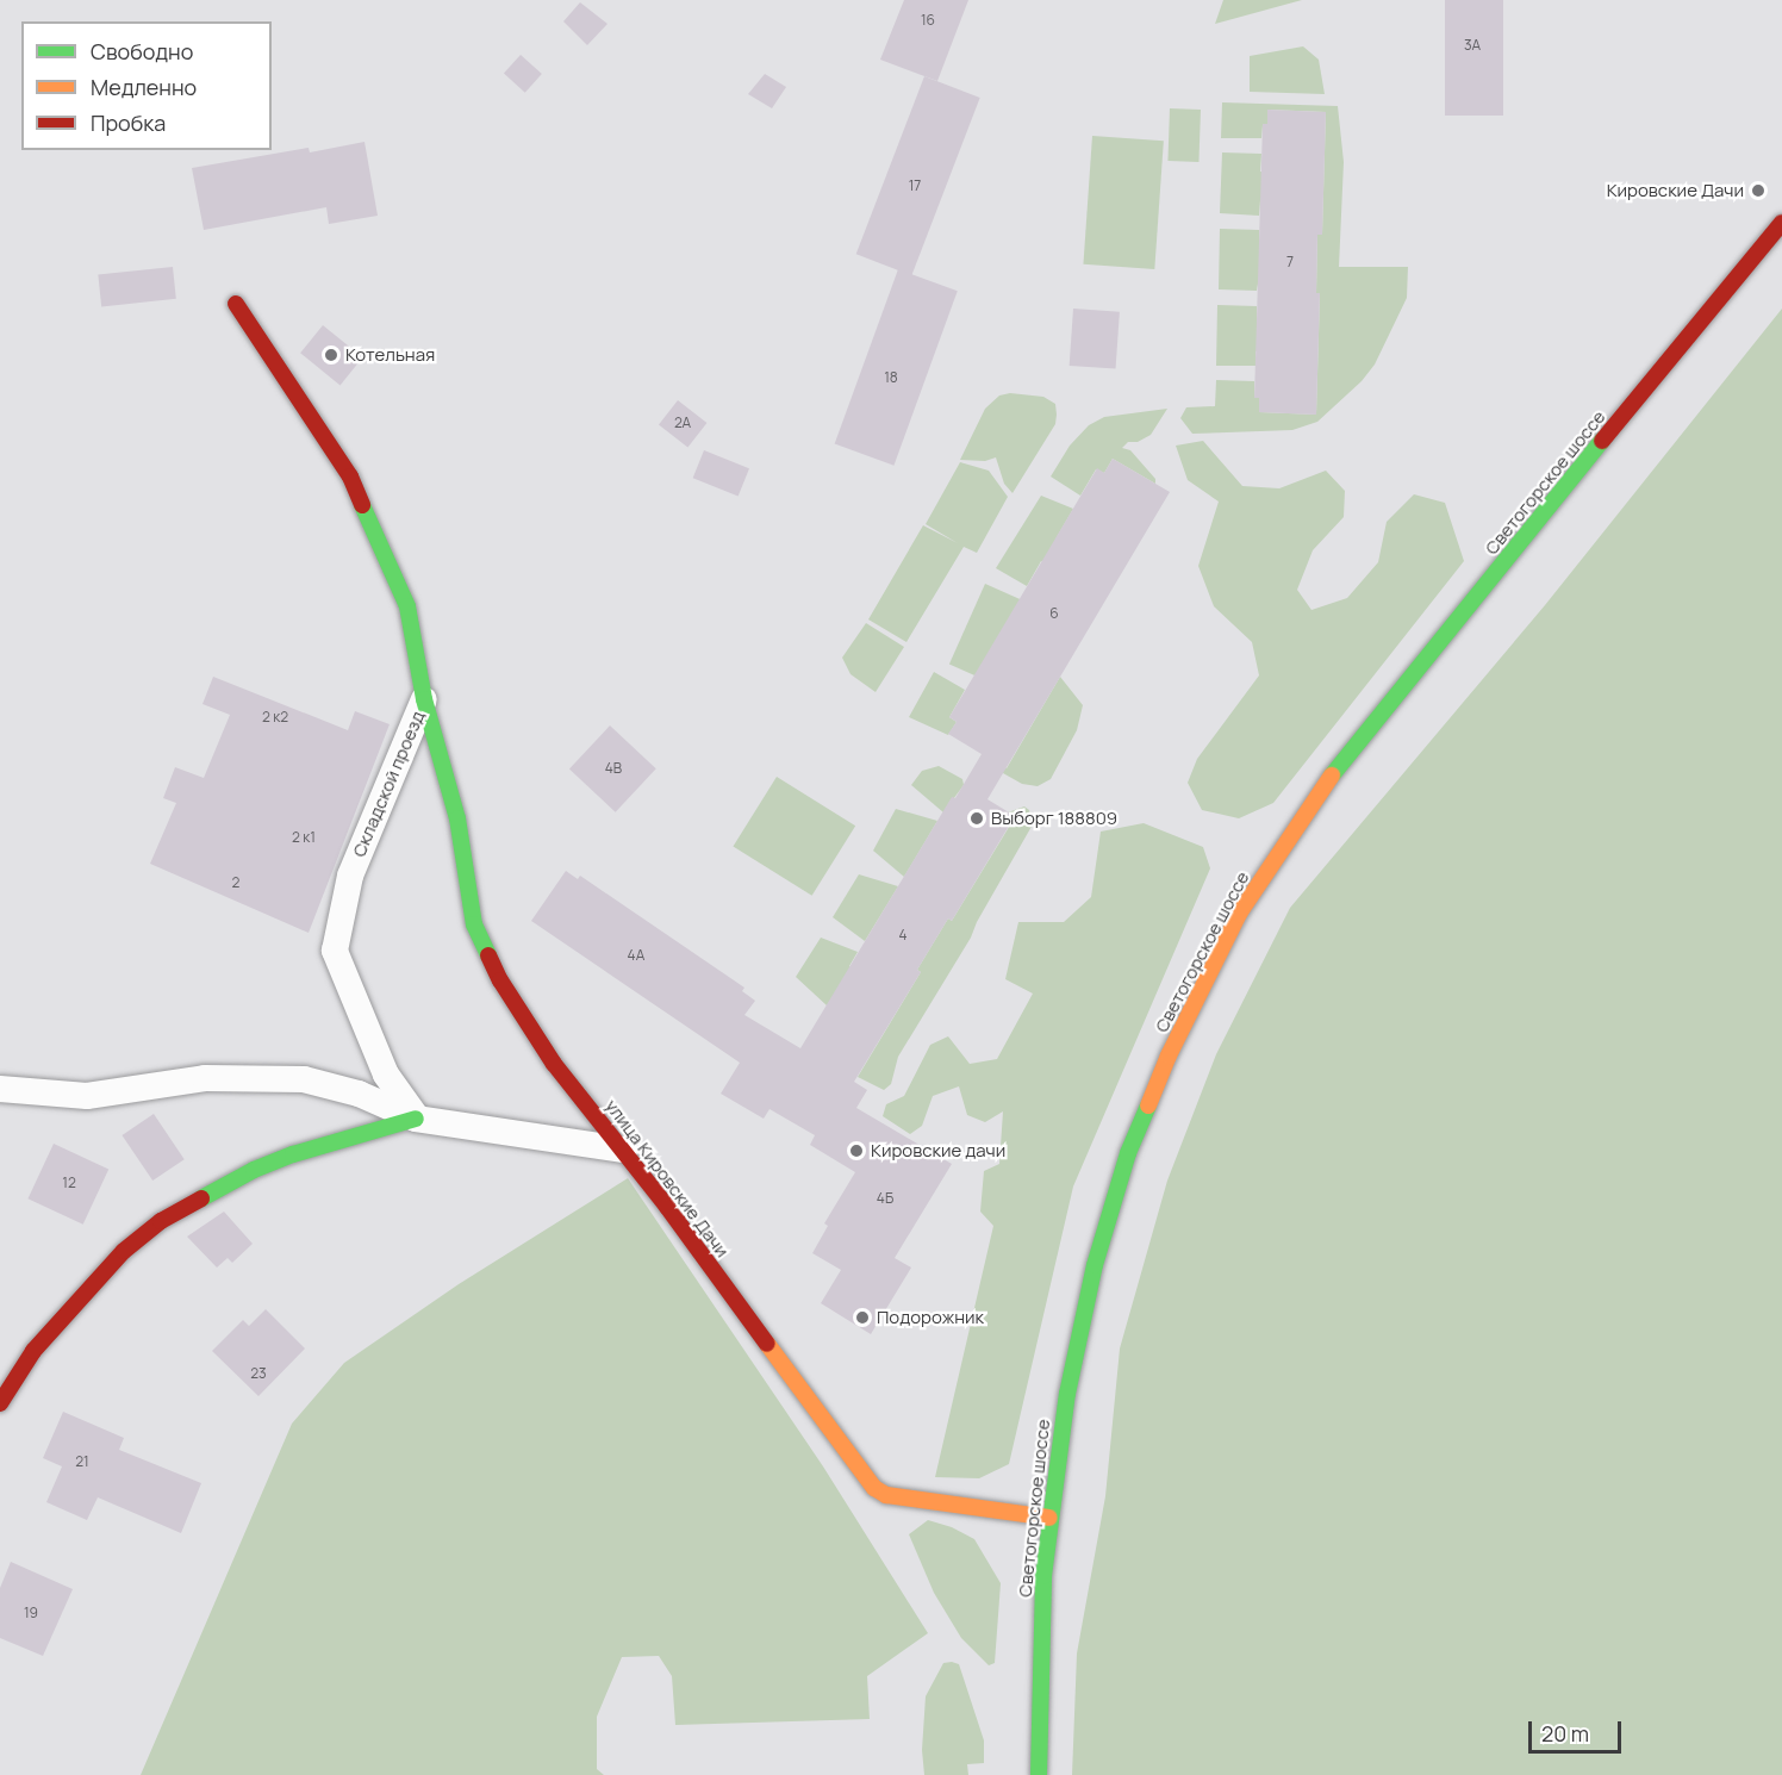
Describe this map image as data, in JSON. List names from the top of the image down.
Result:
{
  "streets": {
    "street": ["Светогорское шоссе", "Складской проезд", "улица Кировские Дачи"]
  },
  "crossings": [
    ["Светогорское шоссе", "улица Кировские Дачи"],
    ["Складской проезд", "улица Кировские Дачи"]
  ],
  "places": [
    "Кировские Дачи",
    "Котельная",
    "Выборг 188809",
    "Кировские дачи",
    "Подорожник"
  ],
  "house_numbers": [
    "16",
    "3А",
    "17",
    "7",
    "18",
    "2А",
    "6",
    "2 к2",
    "4В",
    "2 к1",
    "2",
    "4",
    "4А",
    "12",
    "4Б",
    "23",
    "21",
    "19"
  ],
  "legend": ["Свободно", "Медленно", "Пробка"],
  "scale_bar": "20 m"
}
